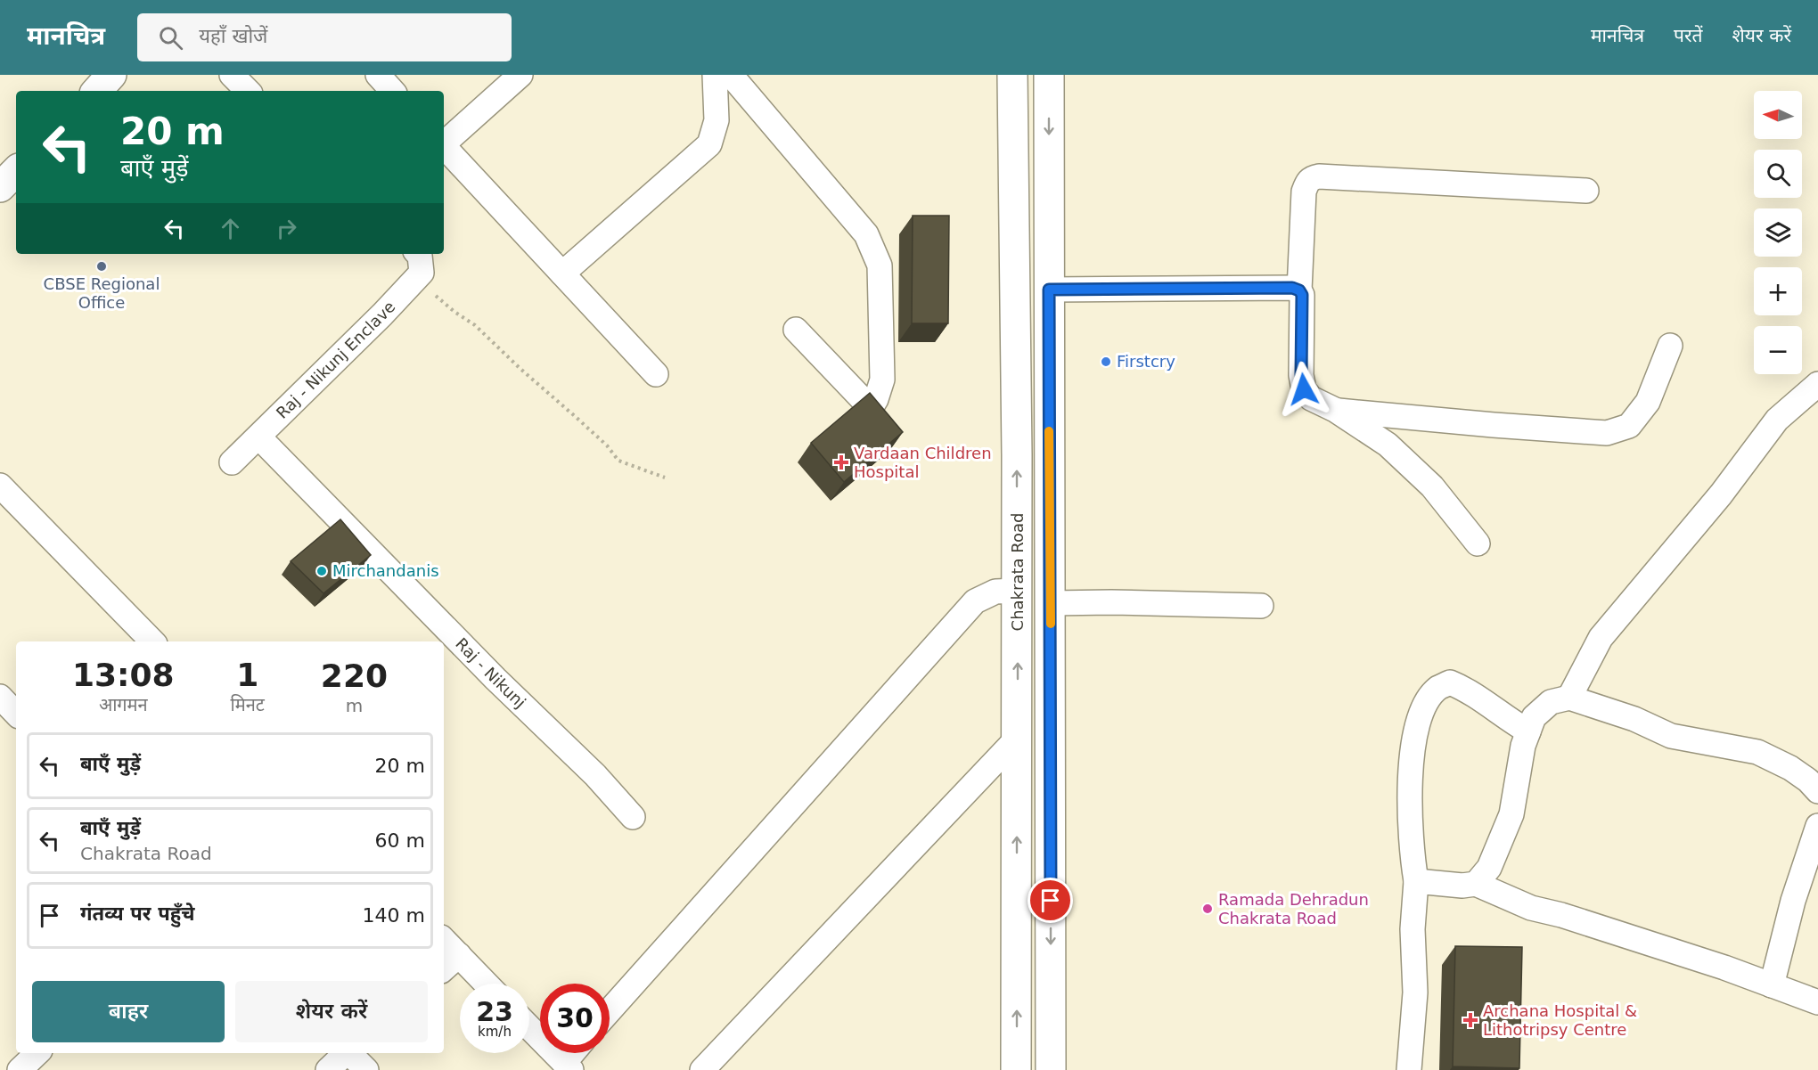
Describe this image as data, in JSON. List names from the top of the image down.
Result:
{
  "streets": {
    "main road": ["Chakrata Road"],
    "street": ["Raj - Nikunj Enclave", "Raj - Nikunj"]
  },
  "crossings": [
    ["Raj - Nikunj Enclave", "Raj - Nikunj"]
  ],
  "places": {
    "other": [
      "CBSE Regional Office",
      "Firstcry",
      "Mirchandanis",
      "Ramada Dehradun Chakrata Road"
    ],
    "health": ["Vardaan Children Hospital", "Archana Hospital & Lithotripsy Centre"]
  },
  "north": "left",
  "page": {
    "header": "मानचित्र",
    "search": "यहाँ खोजें",
    "nav": ["मानचित्र", "परतें", "शेयर करें"],
    "map_buttons": ["+", "−"],
    "turn": ["20 m", "बाएँ मुड़ें"],
    "eta": [
      "13:08",
      "आगमन",
      "1",
      "मिनट",
      "220",
      "m"
    ],
    "list": [
      {
        "name": "बाएँ मुड़ें",
        "value": "20 m"
      },
      {
        "name": "बाएँ मुड़ें",
        "note": "Chakrata Road",
        "value": "60 m"
      },
      {
        "name": "गंतव्य पर पहुँचे",
        "value": "140 m"
      }
    ],
    "buttons": ["बाहर", "शेयर करें"],
    "speed": "23 km/h",
    "limit": "30"
  }
}
